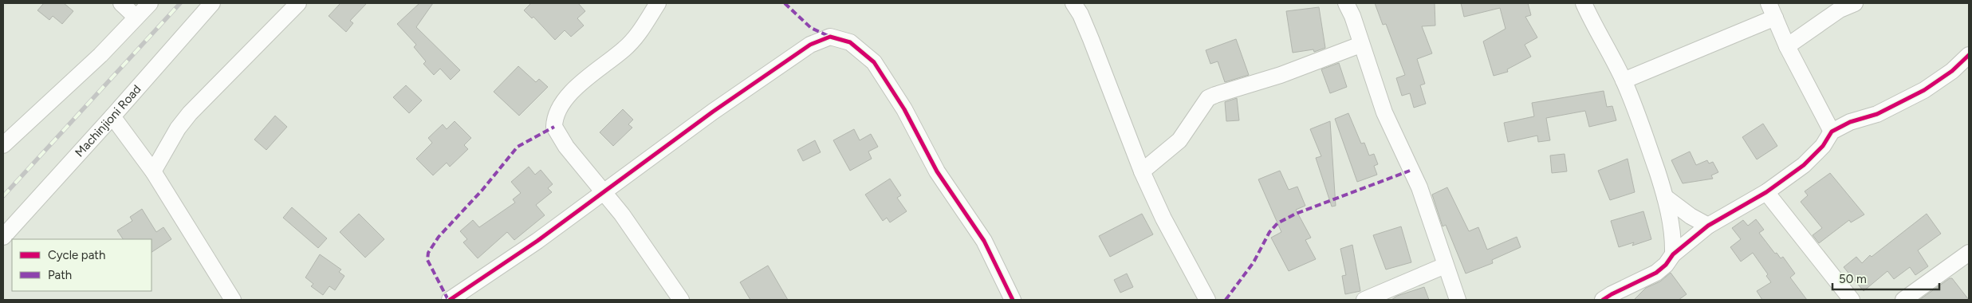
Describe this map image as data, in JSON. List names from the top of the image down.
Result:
{
  "streets": {
    "street": ["Machinjioni Road"]
  },
  "legend": ["Cycle path", "Path"],
  "scale_bar": "50 m"
}
